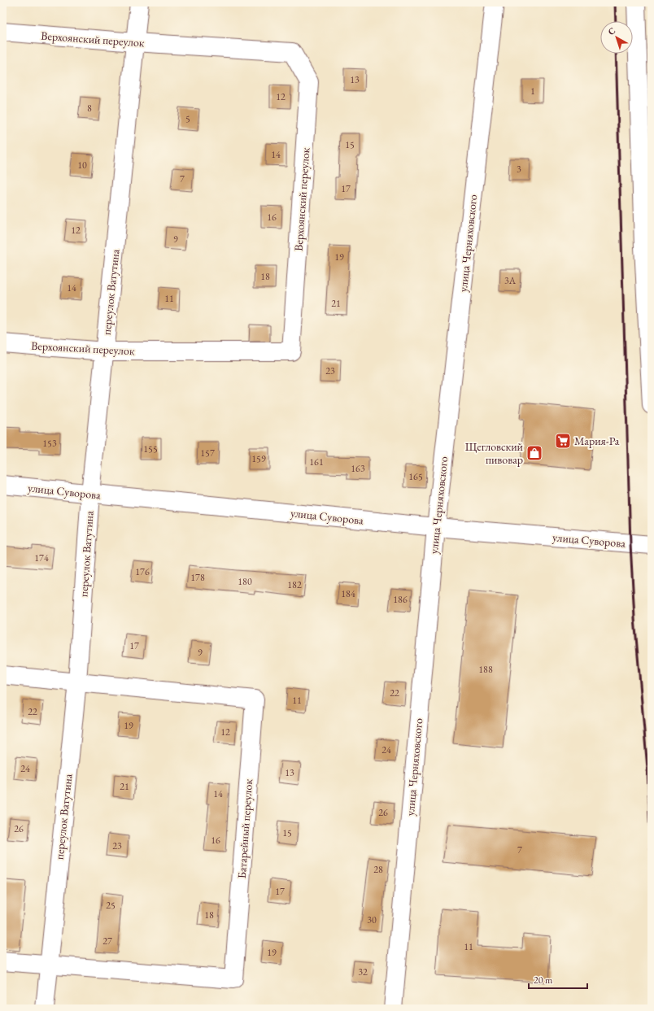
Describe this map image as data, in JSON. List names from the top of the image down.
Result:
{
  "streets": {
    "street": [
      "Верхоянский переулок",
      "улица Черняховского",
      "переулок Ватутина",
      "улица Суворова",
      "Батарейный переулок"
    ]
  },
  "crossings": [
    ["Верхоянский переулок", "переулок Ватутина"],
    ["улица Черняховского", "улица Суворова"],
    ["переулок Ватутина", "улица Суворова"],
    ["переулок Ватутина", "Батарейный переулок"]
  ],
  "places": {
    "supermarket": ["Мария-Ра"],
    "shop": ["Щегловский пивовар"]
  },
  "house_numbers": [
    "13",
    "1",
    "12",
    "8",
    "5",
    "15",
    "14",
    "10",
    "3",
    "7",
    "17",
    "16",
    "12",
    "9",
    "19",
    "18",
    "3А",
    "14",
    "11",
    "21",
    "23",
    "153",
    "155",
    "157",
    "159",
    "161",
    "163",
    "165",
    "174",
    "176",
    "178",
    "180",
    "182",
    "184",
    "186",
    "17",
    "9",
    "188",
    "22",
    "11",
    "22",
    "19",
    "12",
    "24",
    "24",
    "13",
    "21",
    "14",
    "26",
    "26",
    "15",
    "16",
    "23",
    "7",
    "28",
    "17",
    "25",
    "18",
    "30",
    "27",
    "11",
    "19",
    "32"
  ],
  "scale_bar": "20 m",
  "north": "top left"
}
